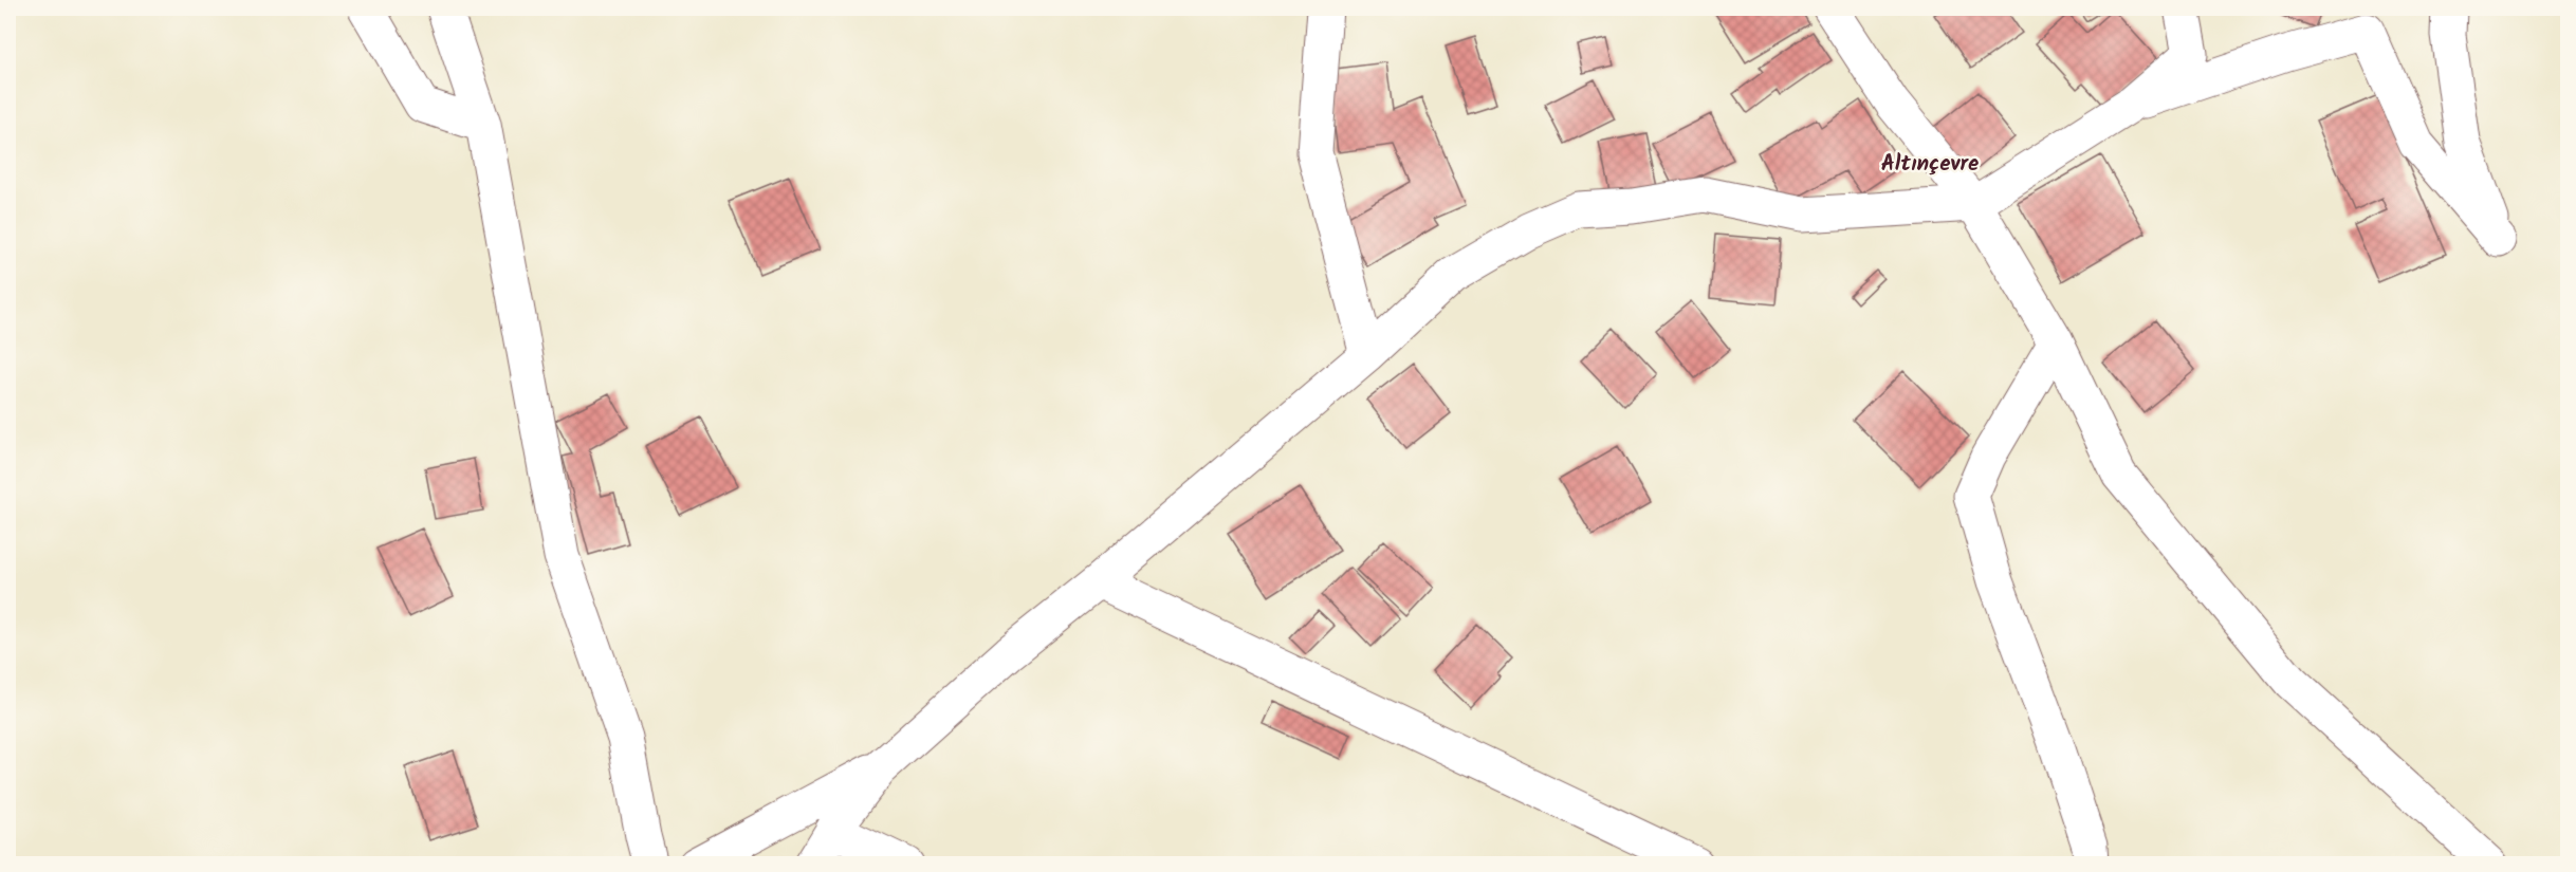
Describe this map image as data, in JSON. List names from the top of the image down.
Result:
{
  "districts": ["Altınçevre"]
}
